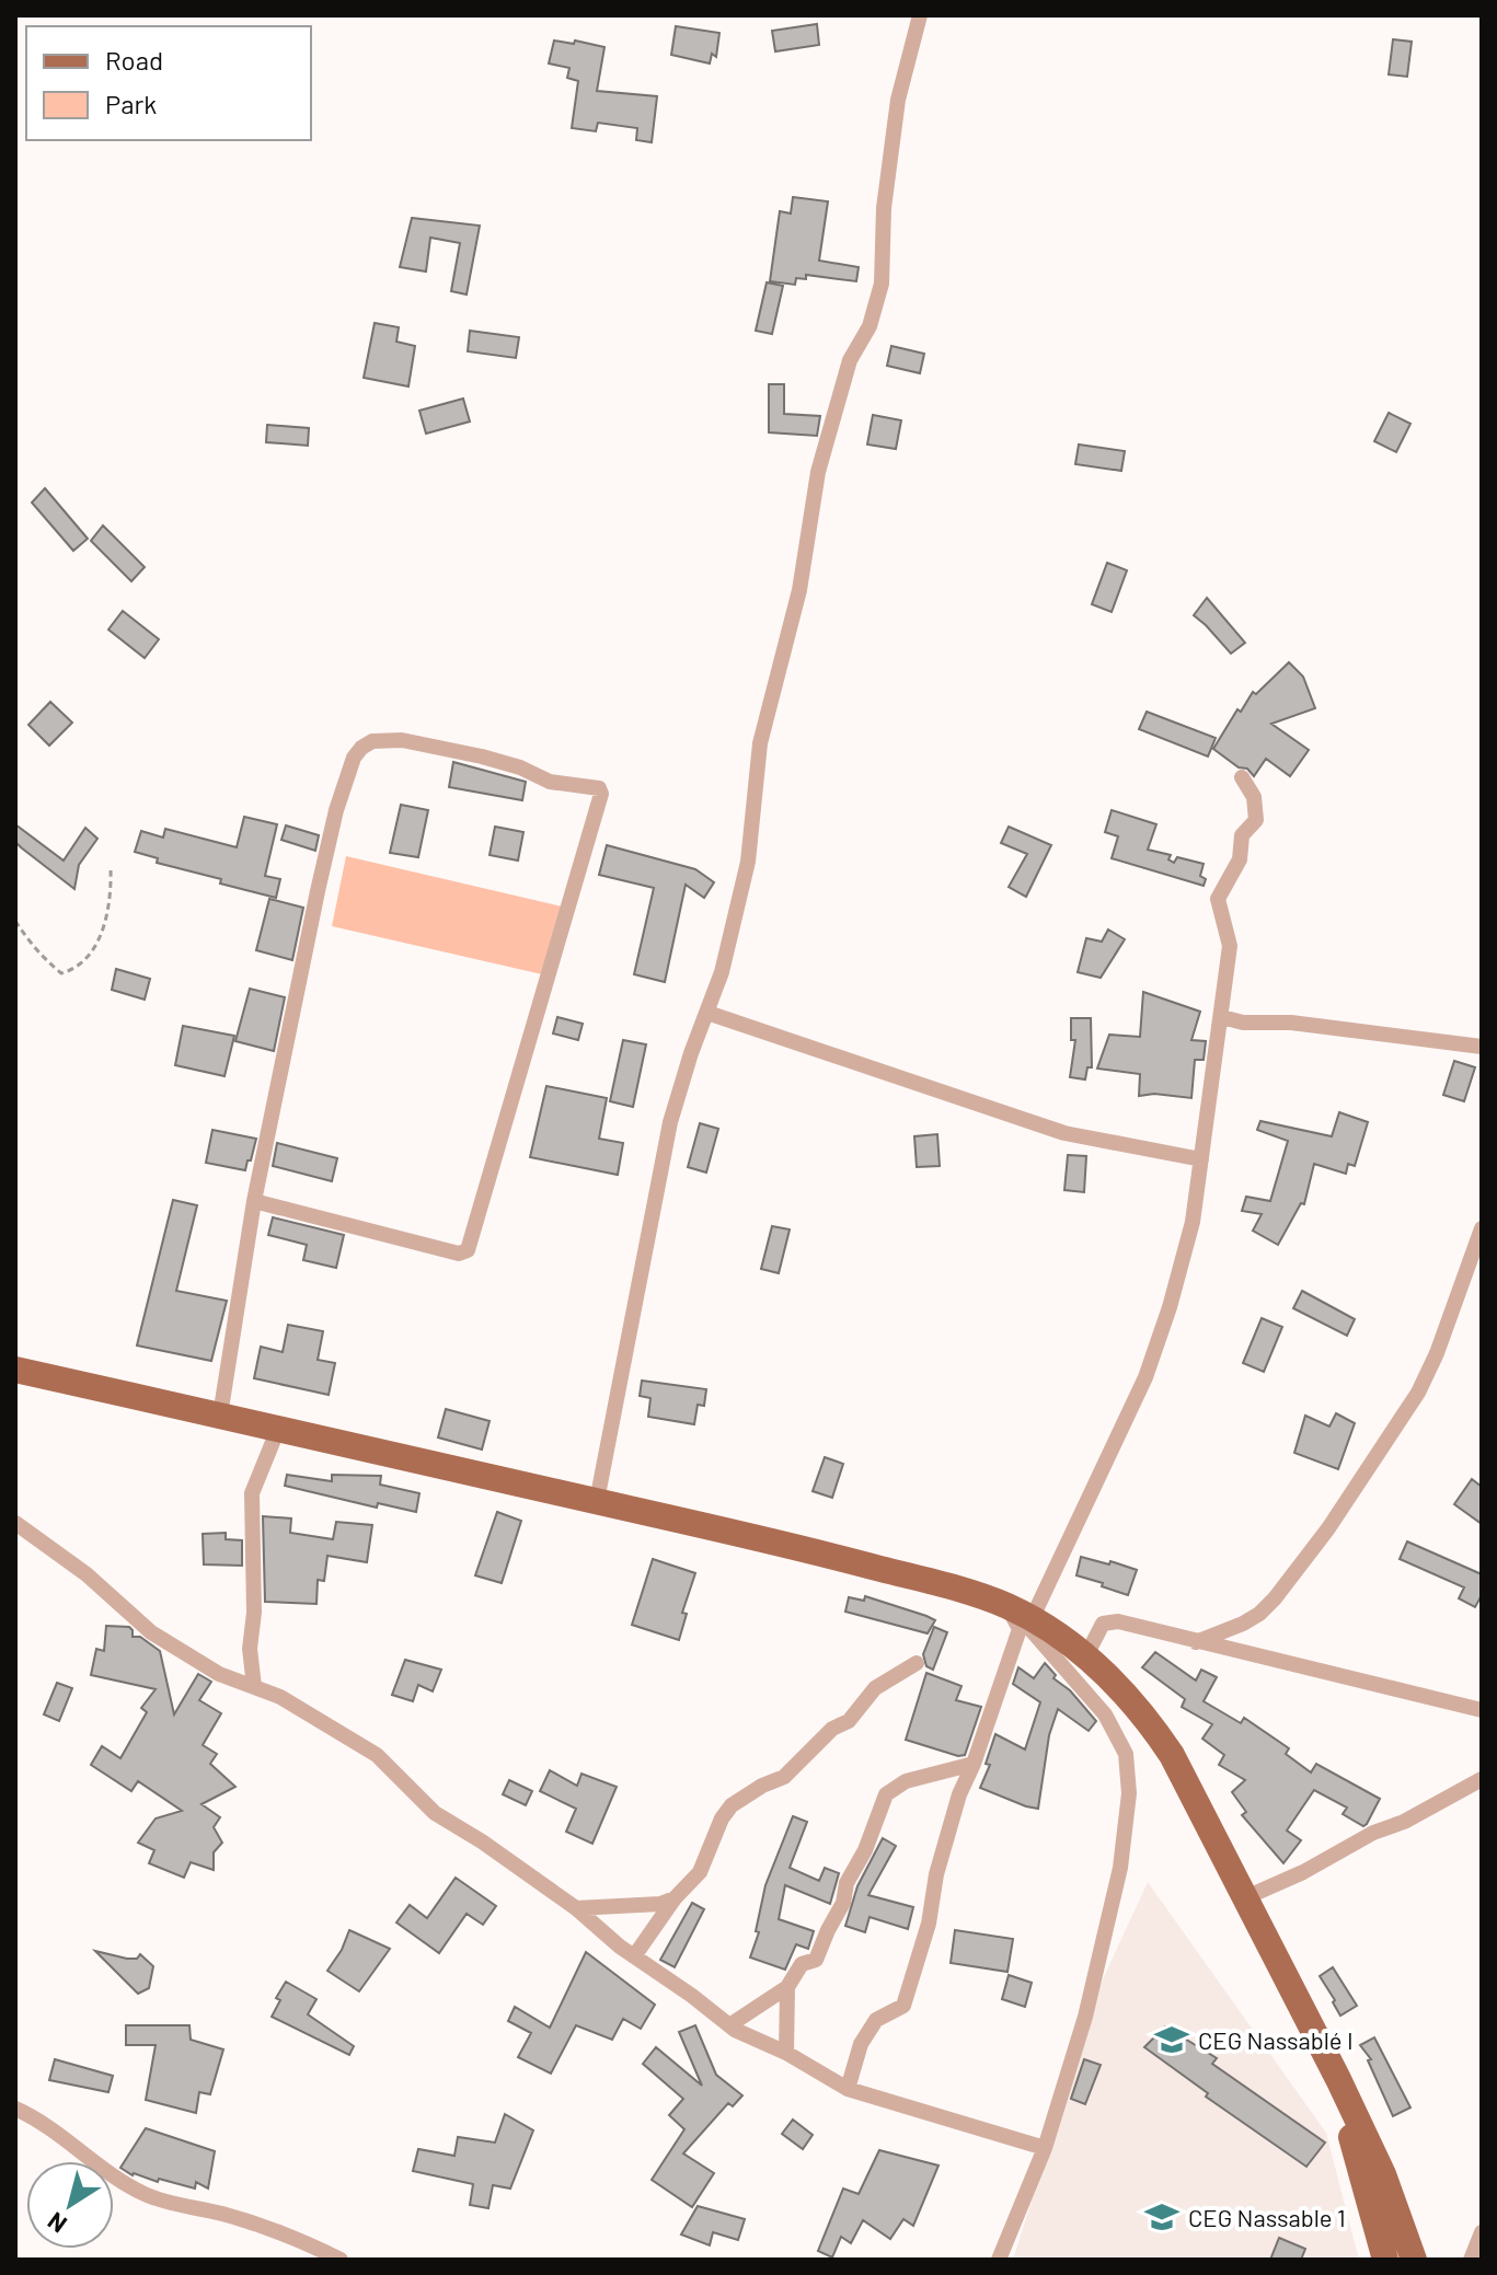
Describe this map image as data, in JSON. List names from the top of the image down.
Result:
{
  "places": {
    "school or university": ["CEG Nassablé I", "CEG Nassable 1"]
  },
  "legend": ["Road", "Park"],
  "north": "bottom left"
}
